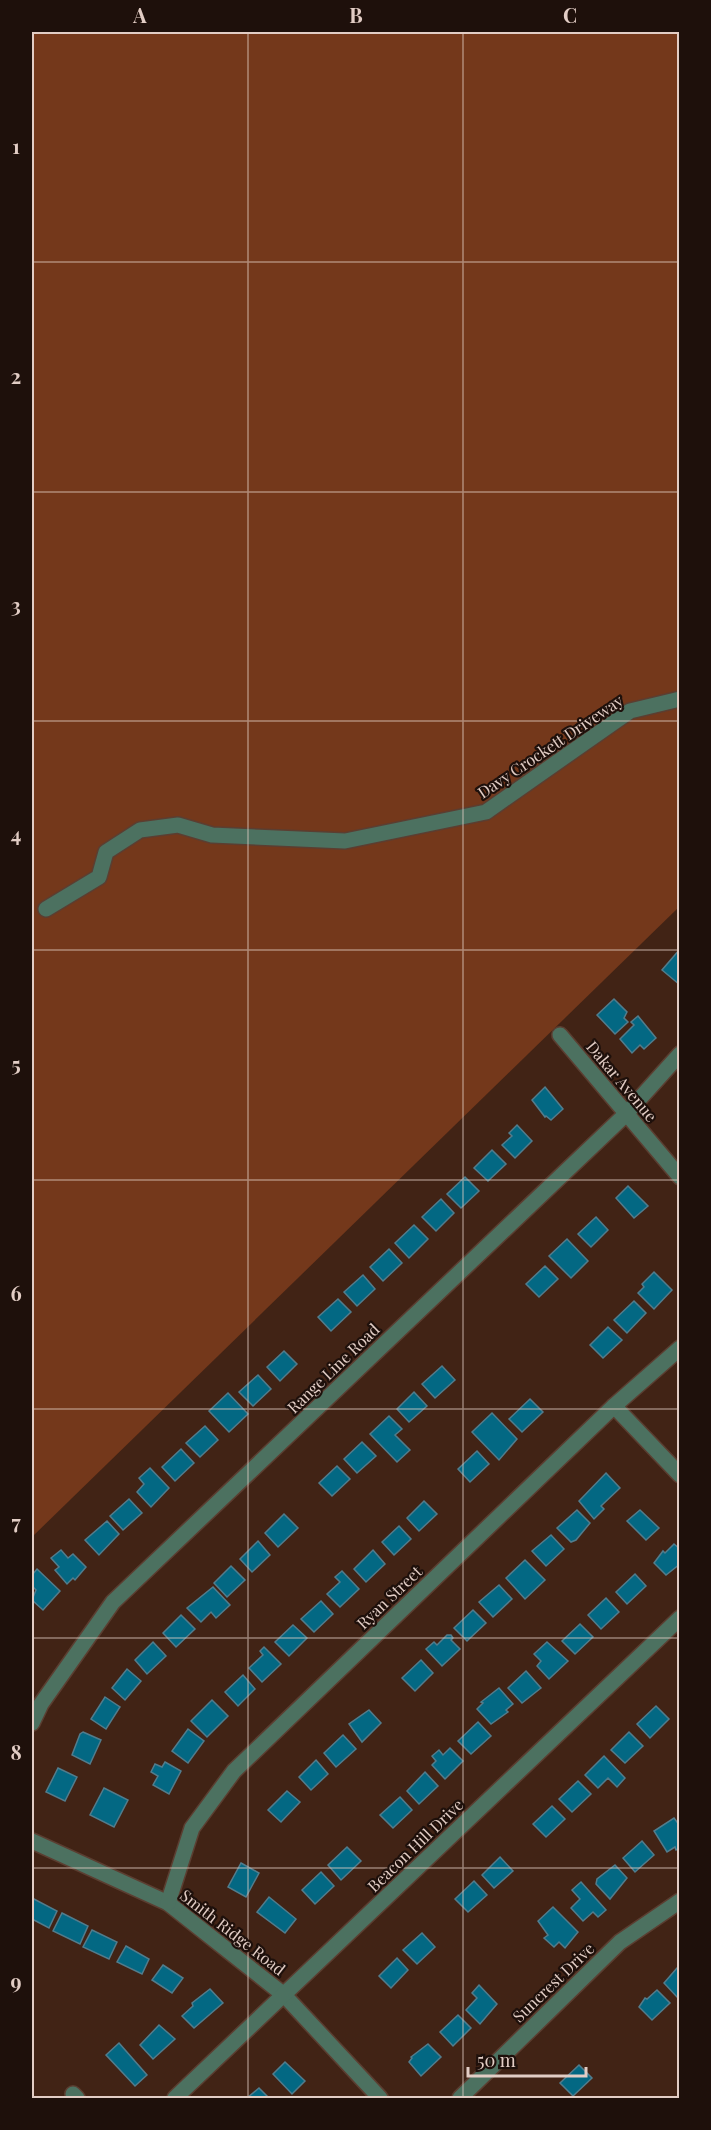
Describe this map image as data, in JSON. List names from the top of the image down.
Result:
{
  "streets": {
    "street": [
      "Davy Crockett Driveway",
      "Dakar Avenue",
      "Range Line Road",
      "Ryan Street",
      "Beacon Hill Drive",
      "Smith Ridge Road",
      "Suncrest Drive"
    ]
  },
  "crossings": [
    ["Dakar Avenue", "Range Line Road"],
    ["Ryan Street", "Smith Ridge Road"],
    ["Beacon Hill Drive", "Smith Ridge Road"]
  ],
  "scale_bar": "50 m",
  "grid": {
    "columns": ["A", "B", "C"],
    "rows": [
      "1",
      "2",
      "3",
      "4",
      "5",
      "6",
      "7",
      "8",
      "9"
    ]
  }
}
